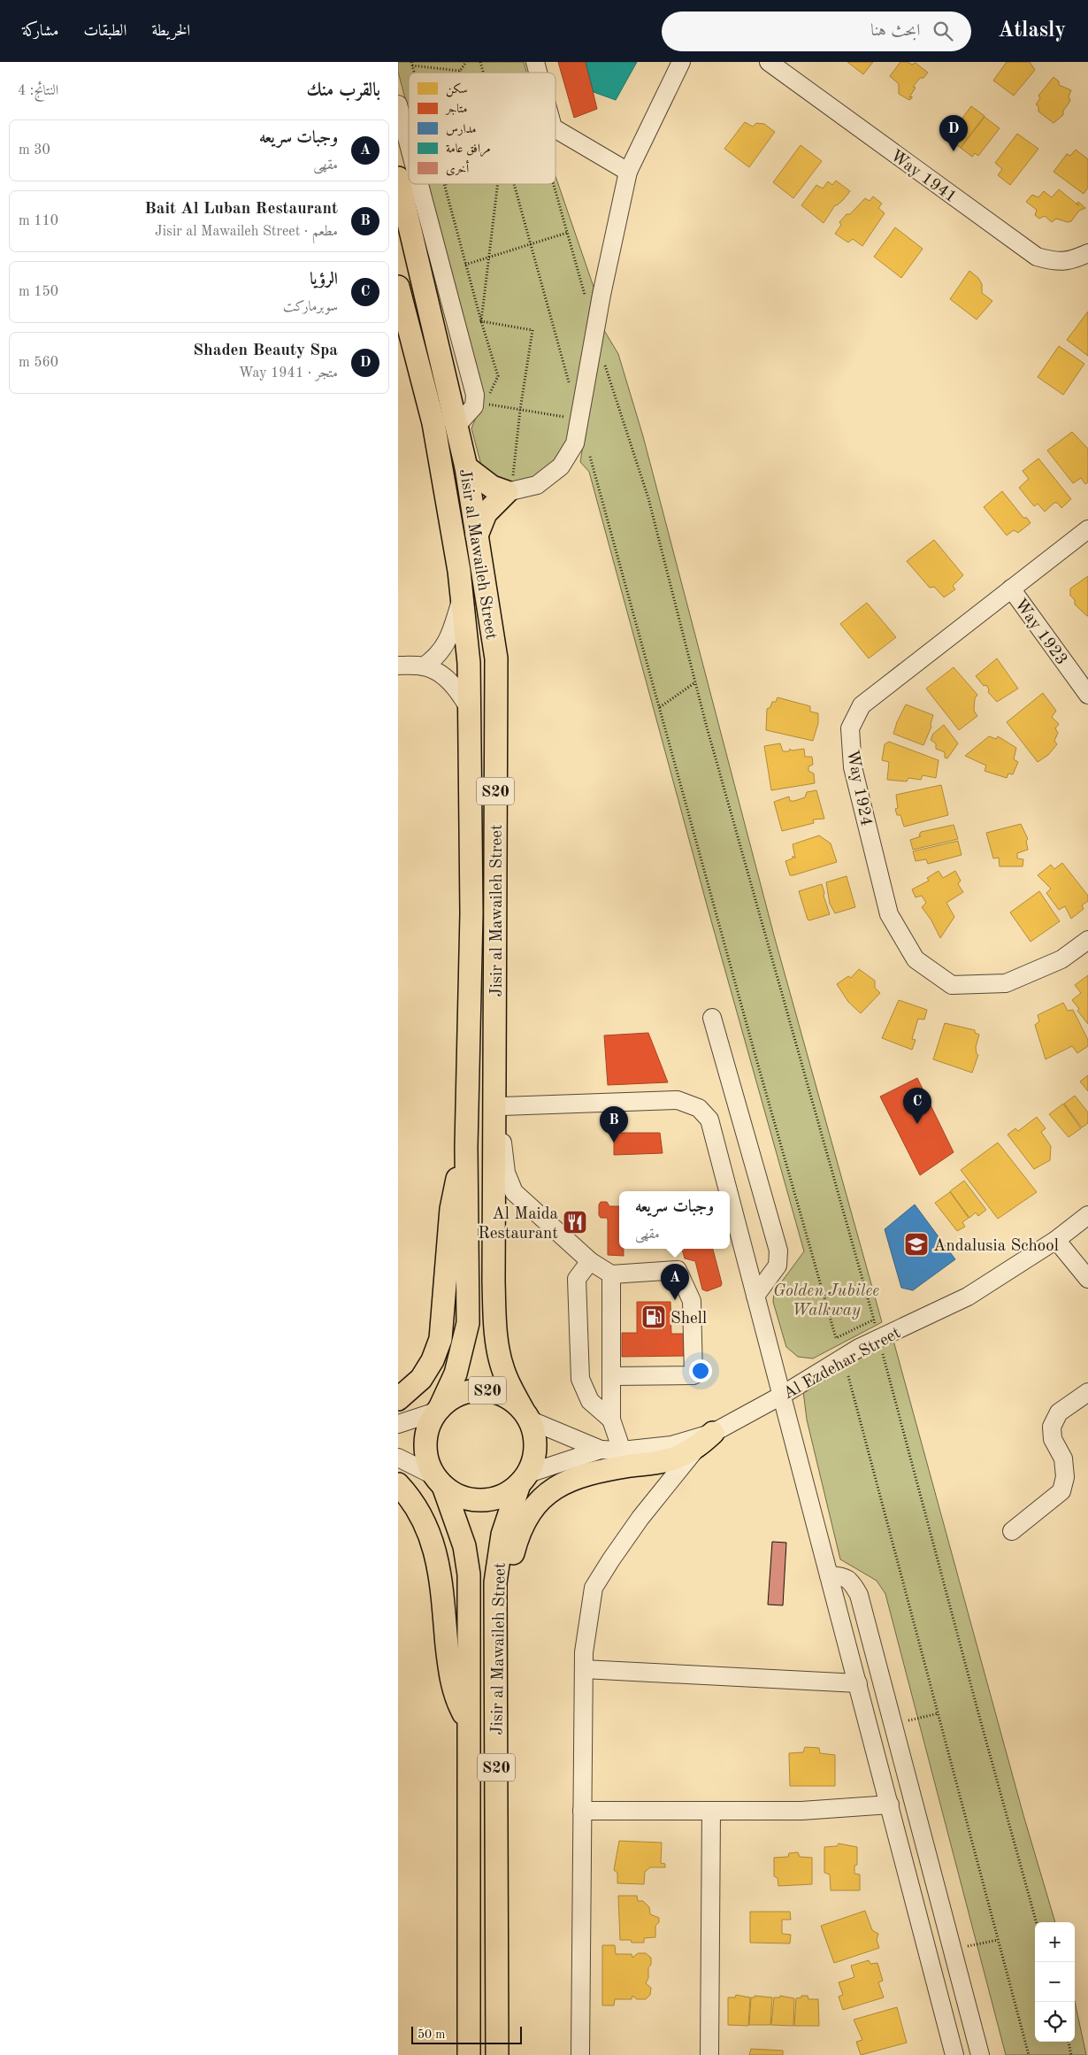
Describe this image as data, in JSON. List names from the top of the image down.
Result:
{
  "streets": {
    "main road": ["Jisir al Mawaileh Street", "S20"],
    "street": [
      "Way 1941",
      "Way 1923",
      "Way 1924",
      "Al Ezdehar Street"
    ]
  },
  "crossings": [
    ["Jisir al Mawaileh Street", "S20"],
    ["Jisir al Mawaileh Street", "Al Ezdehar Street"],
    ["Way 1923", "Way 1924"],
    ["S20", "Al Ezdehar Street"]
  ],
  "parks": ["Golden Jubilee Walkway"],
  "places": {
    "restaurant": ["Al Maida Restaurant"],
    "school or university": ["Andalusia School"],
    "fuel station": ["Shell"]
  },
  "legend": [
    "سكن",
    "متاجر",
    "مدارس",
    "مرافق عامة",
    "أخرى"
  ],
  "scale_bar": "50 m",
  "page": {
    "header": "Atlasly",
    "search": "ابحث هنا",
    "nav": ["الخريطة", "الطبقات", "مشاركة"],
    "heading": ["بالقرب منك", "النتائج: 4"],
    "pins": [
      "D",
      "C",
      "B",
      "A"
    ],
    "list": [
      {
        "mark": "A",
        "name": "وجبات سريعه",
        "note": "مقهى",
        "value": "30 m"
      },
      {
        "mark": "B",
        "name": "Bait Al Luban Restaurant",
        "note": "مطعم · Jisir al Mawaileh Street",
        "value": "110 m"
      },
      {
        "mark": "C",
        "name": "الرؤيا",
        "note": "سوبرماركت",
        "value": "150 m"
      },
      {
        "mark": "D",
        "name": "Shaden Beauty Spa",
        "note": "متجر · Way 1941",
        "value": "560 m"
      }
    ],
    "popup": ["وجبات سريعه", "مقهى"],
    "map_buttons": ["+", "−"],
    "scale": "50 m"
  }
}
